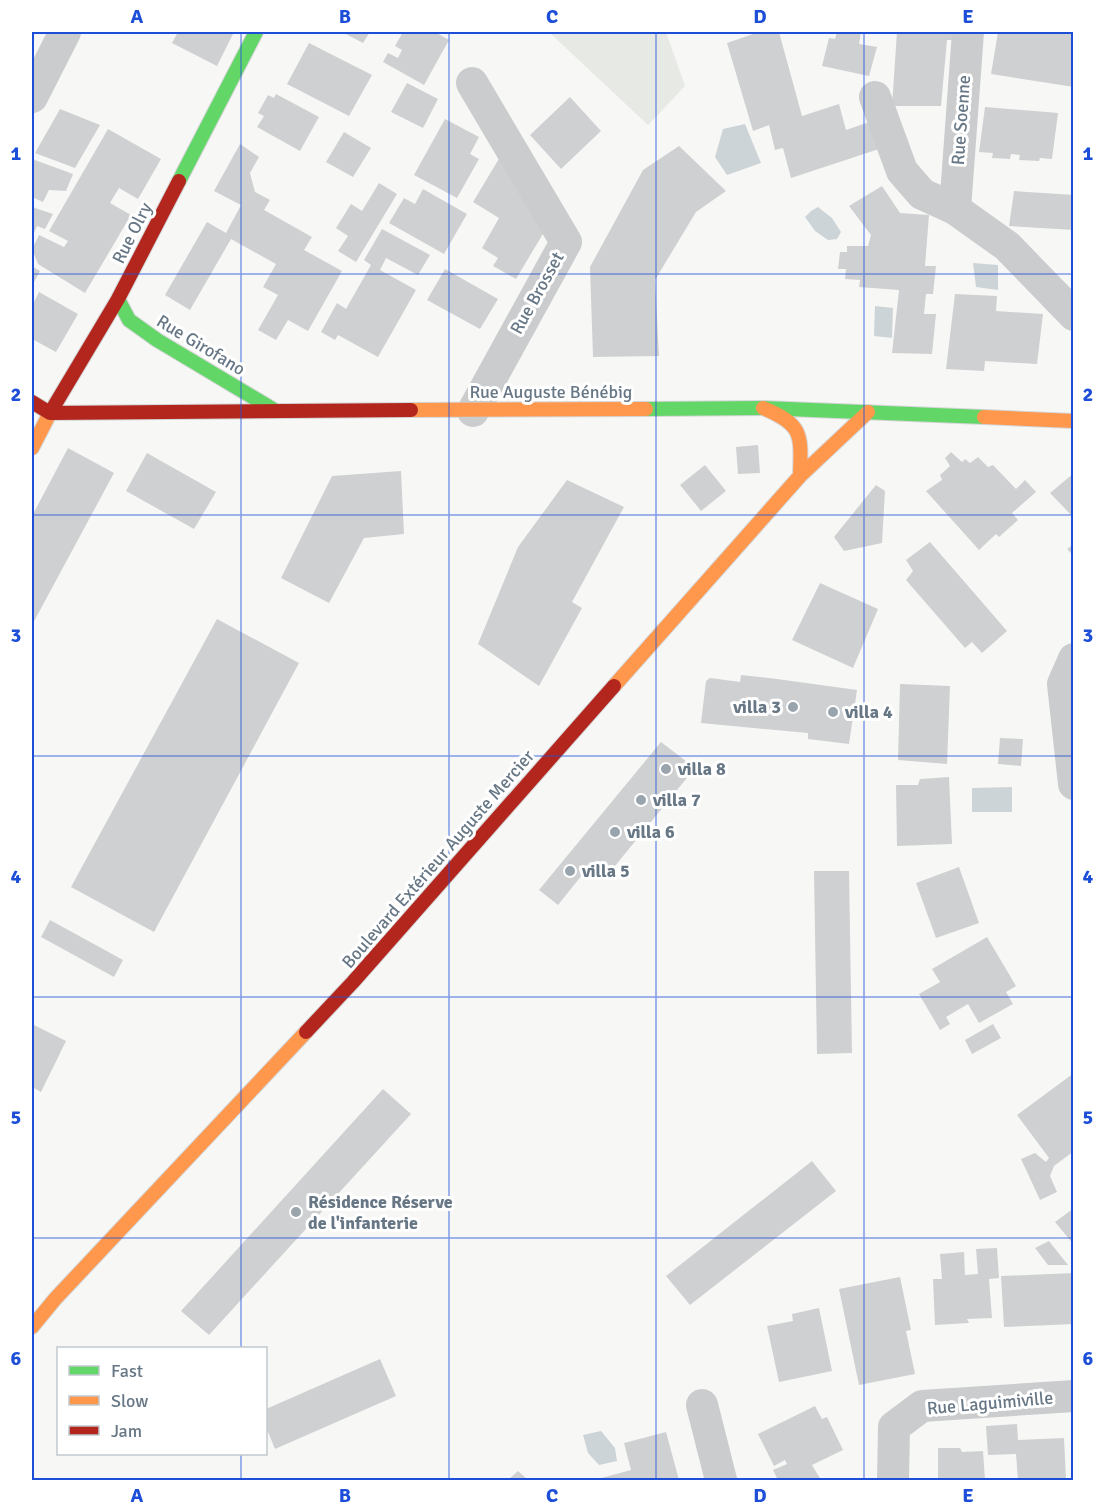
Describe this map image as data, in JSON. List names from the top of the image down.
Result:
{
  "streets": {
    "main road": [
      "Rue Olry",
      "Rue Girofano",
      "Rue Auguste Bénébig",
      "Boulevard Extérieur Auguste Mercier"
    ],
    "street": ["Rue Soenne", "Rue Brosset", "Rue Laguimiville"]
  },
  "crossings": [
    ["Rue Olry", "Rue Girofano"],
    ["Rue Olry", "Rue Auguste Bénébig"],
    ["Rue Brosset", "Rue Auguste Bénébig"],
    ["Rue Girofano", "Rue Auguste Bénébig"],
    ["Rue Auguste Bénébig", "Boulevard Extérieur Auguste Mercier"]
  ],
  "places": [
    "villa 3",
    "villa 4",
    "villa 8",
    "villa 7",
    "villa 6",
    "villa 5",
    "Résidence Réserve de l'infanterie"
  ],
  "legend": ["Fast", "Slow", "Jam"],
  "grid": {
    "columns": [
      "A",
      "B",
      "C",
      "D",
      "E"
    ],
    "rows": [
      "1",
      "2",
      "3",
      "4",
      "5",
      "6"
    ]
  }
}
